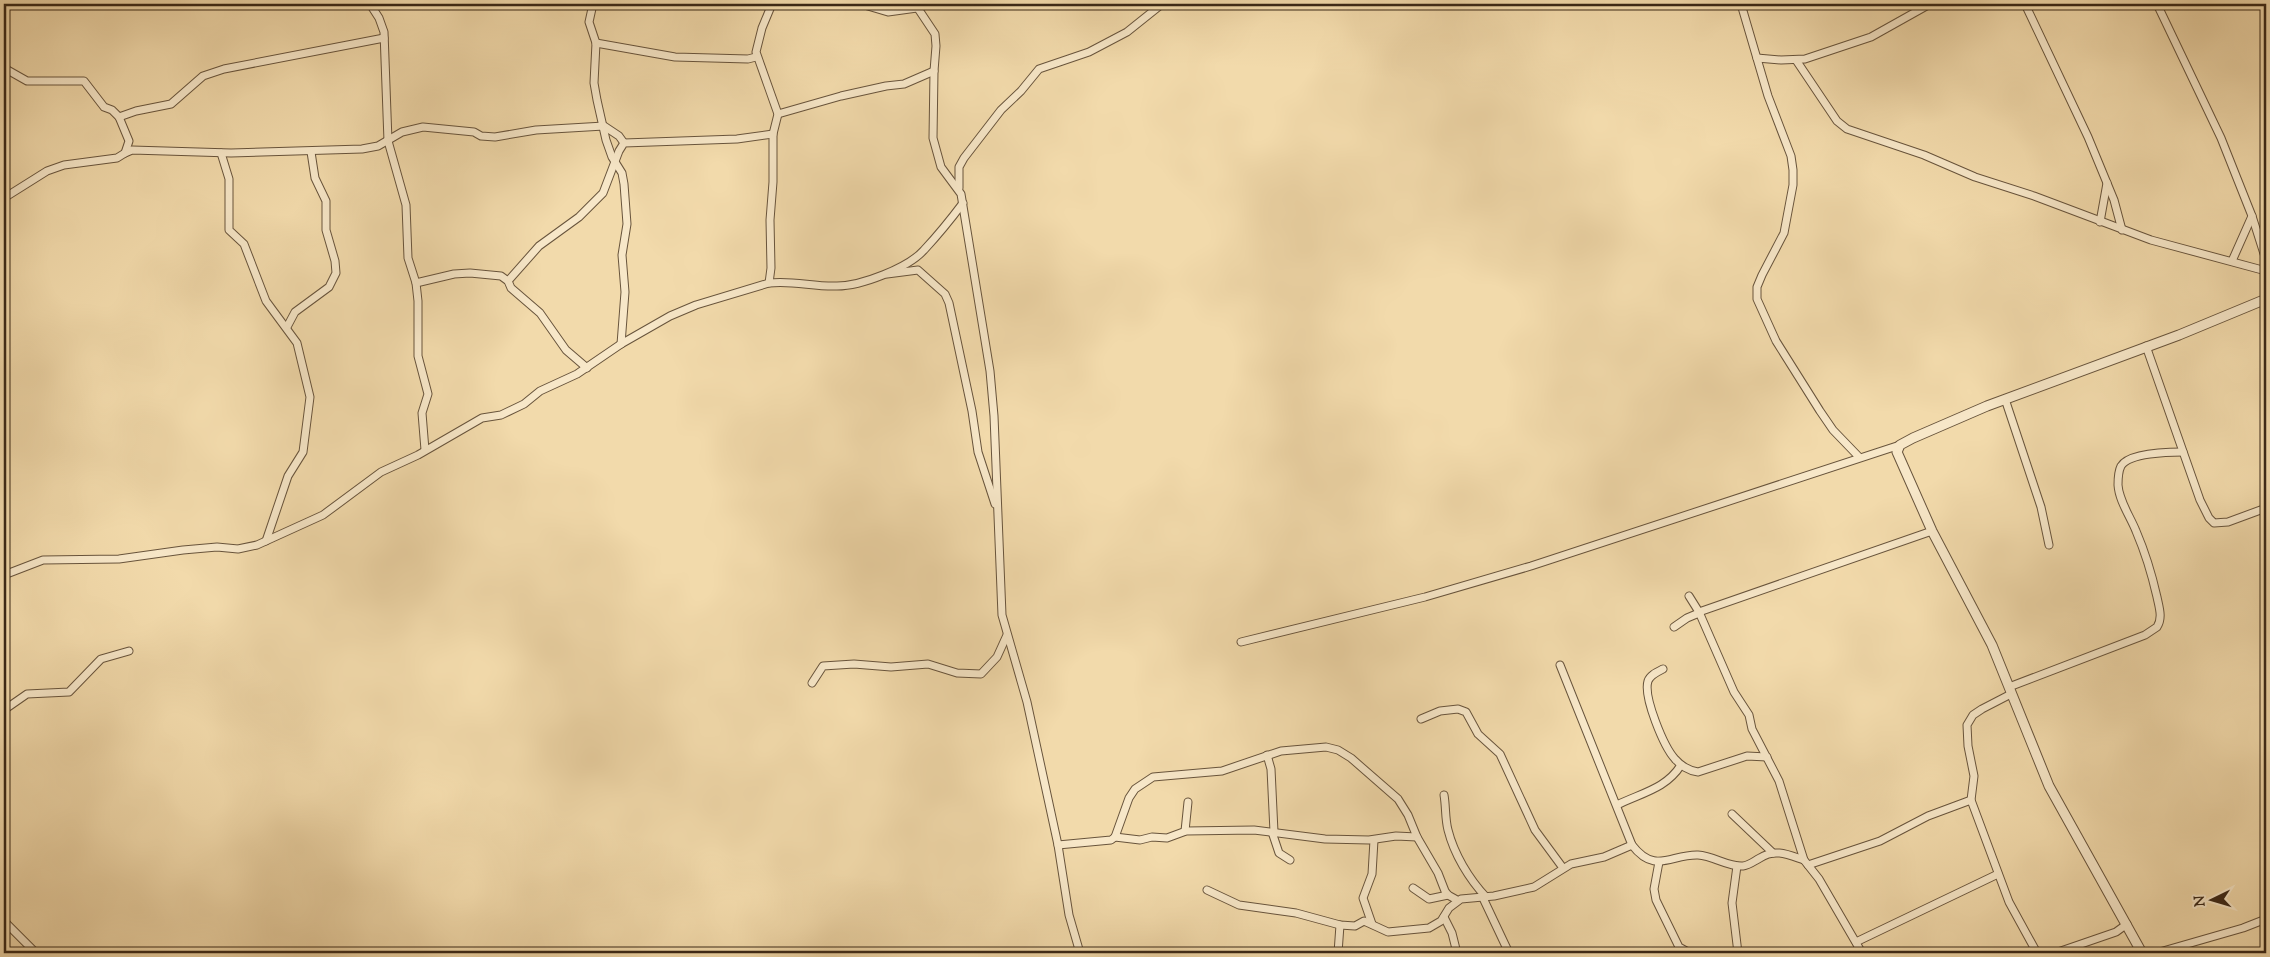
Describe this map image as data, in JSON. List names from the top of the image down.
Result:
{
  "north": "left"
}
